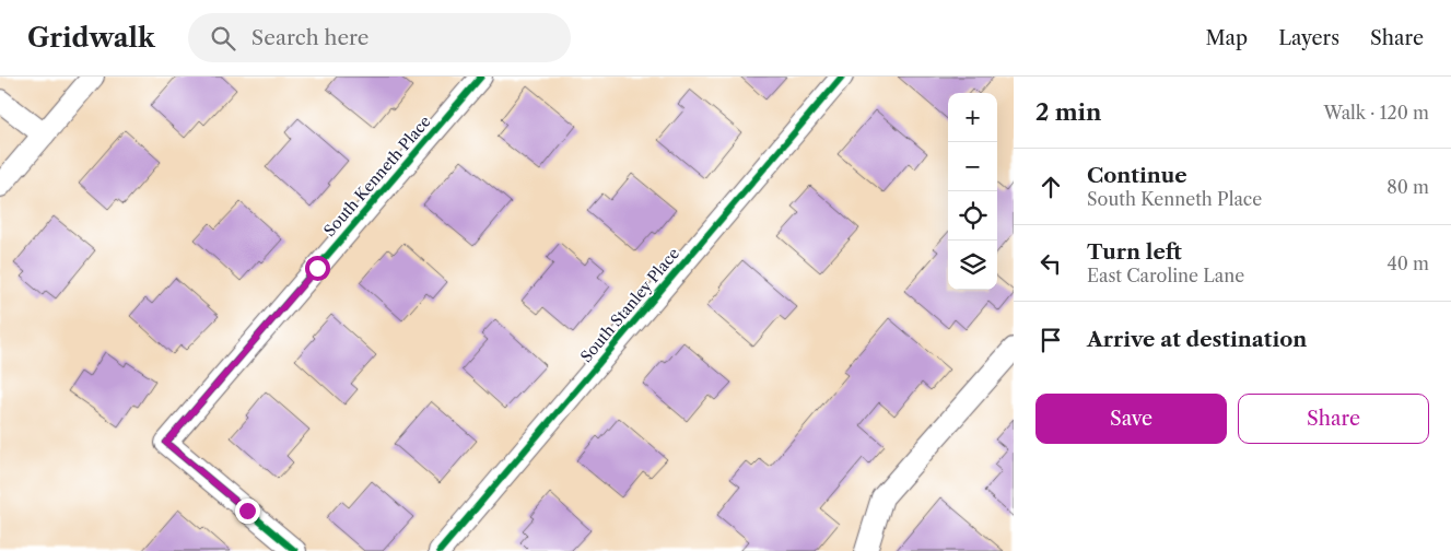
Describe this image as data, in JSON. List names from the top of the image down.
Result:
{
  "streets": {
    "street": ["South Kenneth Place", "South Stanley Place"]
  },
  "page": {
    "header": "Gridwalk",
    "search": "Search here",
    "nav": ["Map", "Layers", "Share"],
    "heading": ["2 min", "Walk · 120 m"],
    "map_buttons": ["+", "−"],
    "list": [
      ["Continue", "South Kenneth Place", "80 m"],
      ["Turn left", "East Caroline Lane", "40 m"],
      "Arrive at destination"
    ],
    "buttons": ["Save", "Share"]
  }
}
